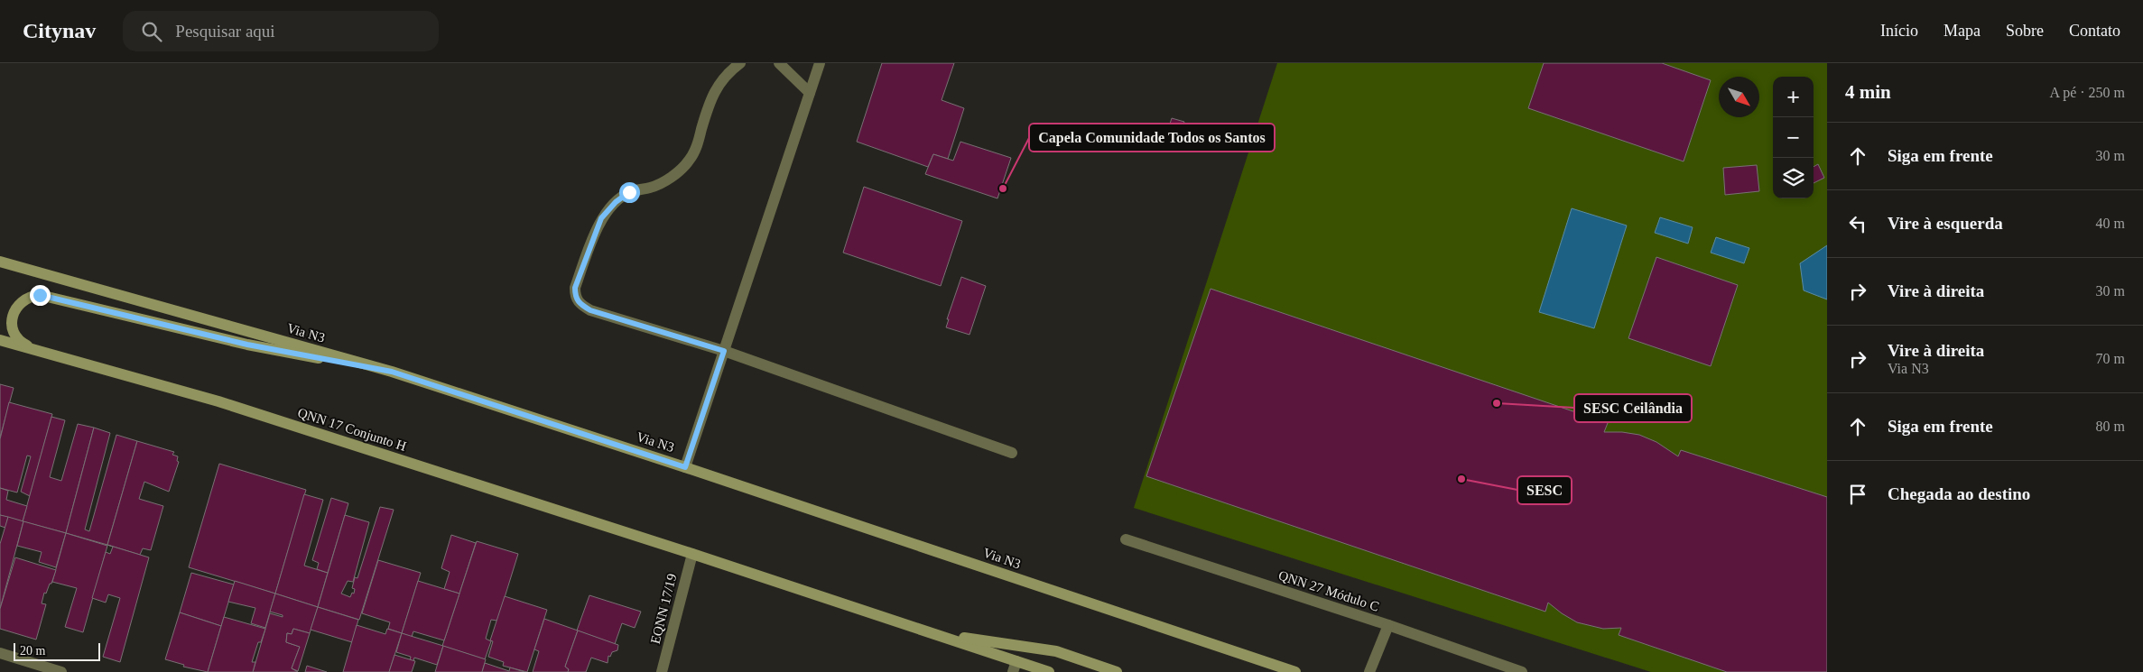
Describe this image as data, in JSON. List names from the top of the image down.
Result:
{
  "streets": {
    "main road": ["Via N3", "QNN 17 Conjunto H"],
    "street": ["QNN 27 Módulo C", "EQNN 17/19"]
  },
  "crossings": [
    ["QNN 17 Conjunto H", "EQNN 17/19"]
  ],
  "places": ["Capela Comunidade Todos os Santos", "SESC Ceilândia", "SESC"],
  "scale_bar": "20 m",
  "north": "bottom right",
  "page": {
    "header": "Citynav",
    "search": "Pesquisar aqui",
    "nav": [
      "Início",
      "Mapa",
      "Sobre",
      "Contato"
    ],
    "heading": ["4 min", "A pé · 250 m"],
    "map_buttons": ["+", "−"],
    "list": [
      ["Siga em frente", "30 m"],
      ["Vire à esquerda", "40 m"],
      ["Vire à direita", "30 m"],
      ["Vire à direita", "Via N3", "70 m"],
      ["Siga em frente", "80 m"],
      "Chegada ao destino"
    ],
    "scale": "20 m"
  }
}
